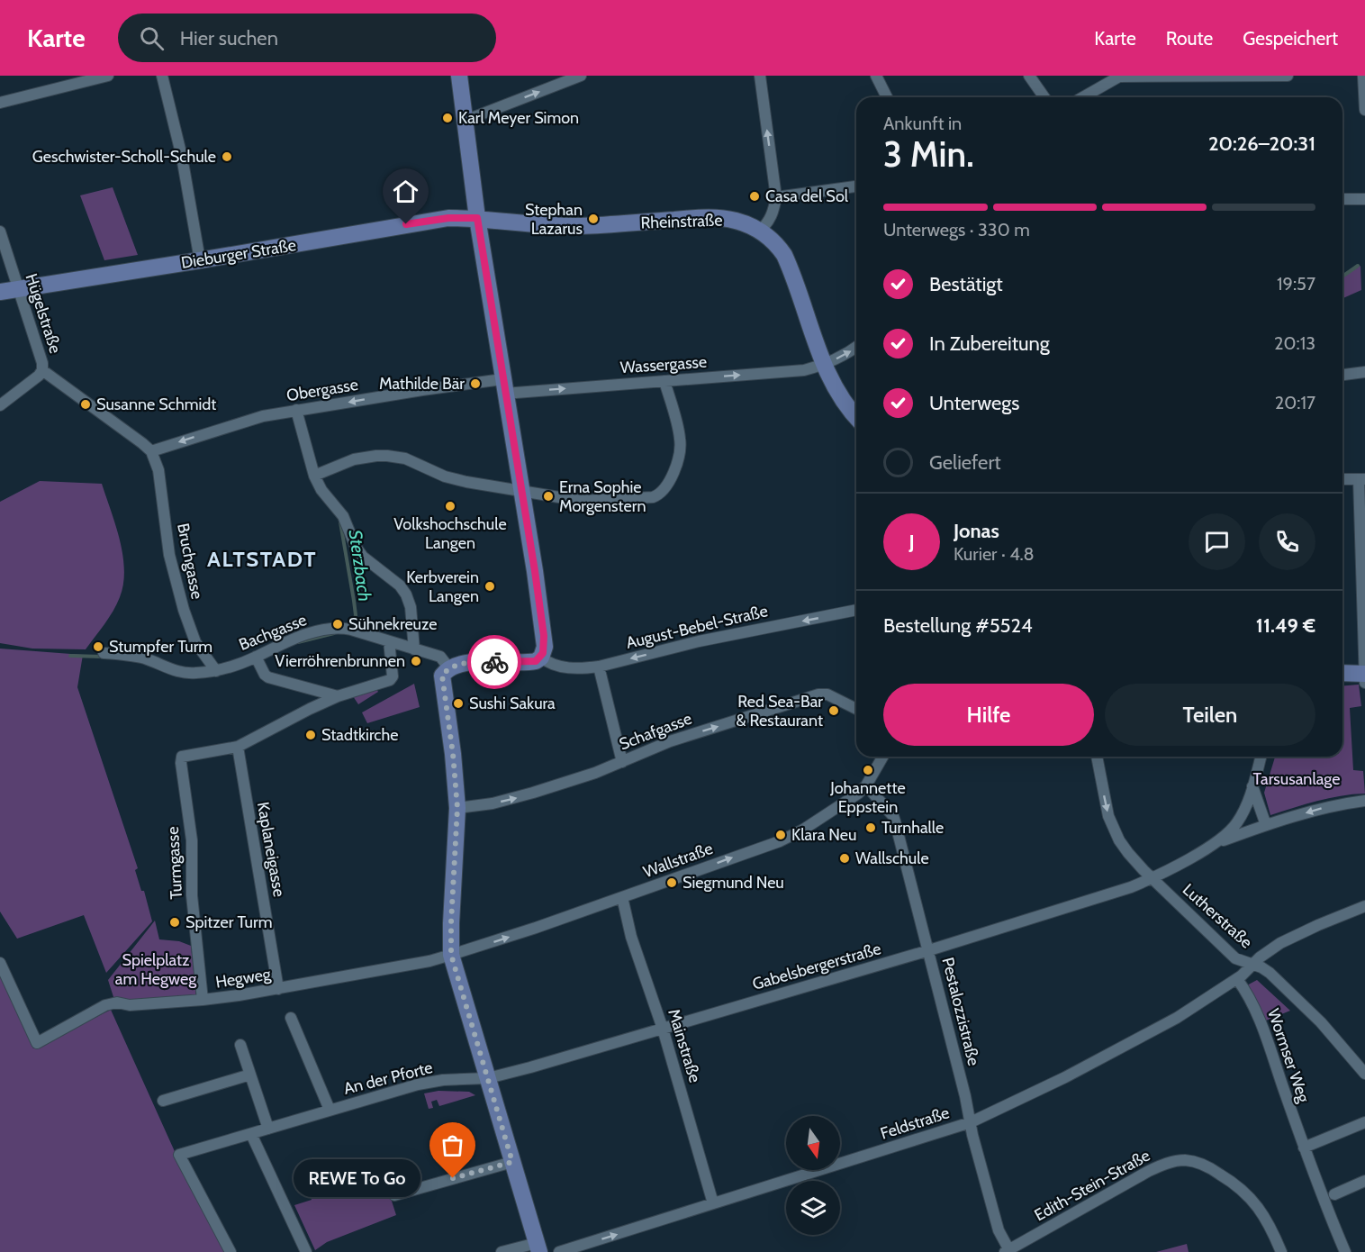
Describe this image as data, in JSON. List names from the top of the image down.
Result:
{
  "streets": {
    "main road": ["Rheinstraße", "Dieburger Straße"],
    "street": [
      "Hügelstraße",
      "Wassergasse",
      "Obergasse",
      "Bruchgasse",
      "August-Bebel-Straße",
      "Bachgasse",
      "Schafgasse",
      "Kaplaneigasse",
      "Wallstraße",
      "Turmgasse",
      "Lutherstraße",
      "Gabelsbergerstraße",
      "Hegweg",
      "Pestalozzistraße",
      "Mainstraße",
      "Wormser Weg",
      "An der Pforte",
      "Feldstraße",
      "Edith-Stein-Straße"
    ]
  },
  "crossings": [
    ["Rheinstraße", "Dieburger Straße"],
    ["Rheinstraße", "Wassergasse"],
    ["Dieburger Straße", "Hügelstraße"],
    ["Hügelstraße", "Obergasse"],
    ["Hügelstraße", "Bruchgasse"],
    ["Wassergasse", "Obergasse"],
    ["Obergasse", "Bruchgasse"],
    ["Bruchgasse", "Bachgasse"],
    ["Kaplaneigasse", "Turmgasse"],
    ["Kaplaneigasse", "Hegweg"],
    ["Wallstraße", "Hegweg"],
    ["Wallstraße", "Pestalozzistraße"],
    ["Wallstraße", "Mainstraße"],
    ["Turmgasse", "Hegweg"],
    ["Lutherstraße", "Gabelsbergerstraße"],
    ["Lutherstraße", "Feldstraße"],
    ["Gabelsbergerstraße", "Pestalozzistraße"],
    ["Gabelsbergerstraße", "Mainstraße"],
    ["Gabelsbergerstraße", "An der Pforte"],
    ["Pestalozzistraße", "Feldstraße"],
    ["Pestalozzistraße", "Edith-Stein-Straße"],
    ["Mainstraße", "Feldstraße"],
    ["Wormser Weg", "Feldstraße"]
  ],
  "one_way": [
    "Wassergasse",
    "August-Bebel-Straße",
    "Schafgasse",
    "Wallstraße"
  ],
  "districts": ["ALTSTADT"],
  "water": ["Sterzbach"],
  "parks": ["Tarsusanlage", "Spielplatz am Hegweg"],
  "places": [
    "Karl Meyer Simon",
    "Geschwister-Scholl-Schule",
    "Casa del Sol",
    "Stephan Lazarus",
    "Mathilde Bär",
    "Susanne Schmidt",
    "Erna Sophie Morgenstern",
    "Volkshochschule Langen",
    "Kerbverein Langen",
    "Sühnekreuze",
    "Stumpfer Turm",
    "Vierröhrenbrunnen",
    "Sushi Sakura",
    "Red Sea-Bar & Restaurant",
    "Stadtkirche",
    "Johannette Eppstein",
    "Turnhalle",
    "Klara Neu",
    "Wallschule",
    "Siegmund Neu",
    "Spitzer Turm",
    "REWE To Go"
  ],
  "north": "bottom",
  "page": {
    "header": "Karte",
    "search": "Hier suchen",
    "nav": ["Karte", "Route", "Gespeichert"],
    "heading": ["3 Min.", "Ankunft in", "20:26–20:31"],
    "panel": [
      "Jonas",
      "Kurier · 4.8",
      "Bestellung #5524",
      "11.49 €"
    ],
    "bar": "Unterwegs · 330 m",
    "list": [
      ["Bestätigt", "19:57"],
      ["In Zubereitung", "20:13"],
      ["Unterwegs", "20:17"],
      "Geliefert"
    ],
    "round": "J",
    "buttons": ["Hilfe", "Teilen"],
    "bubble": "REWE To Go"
  }
}
